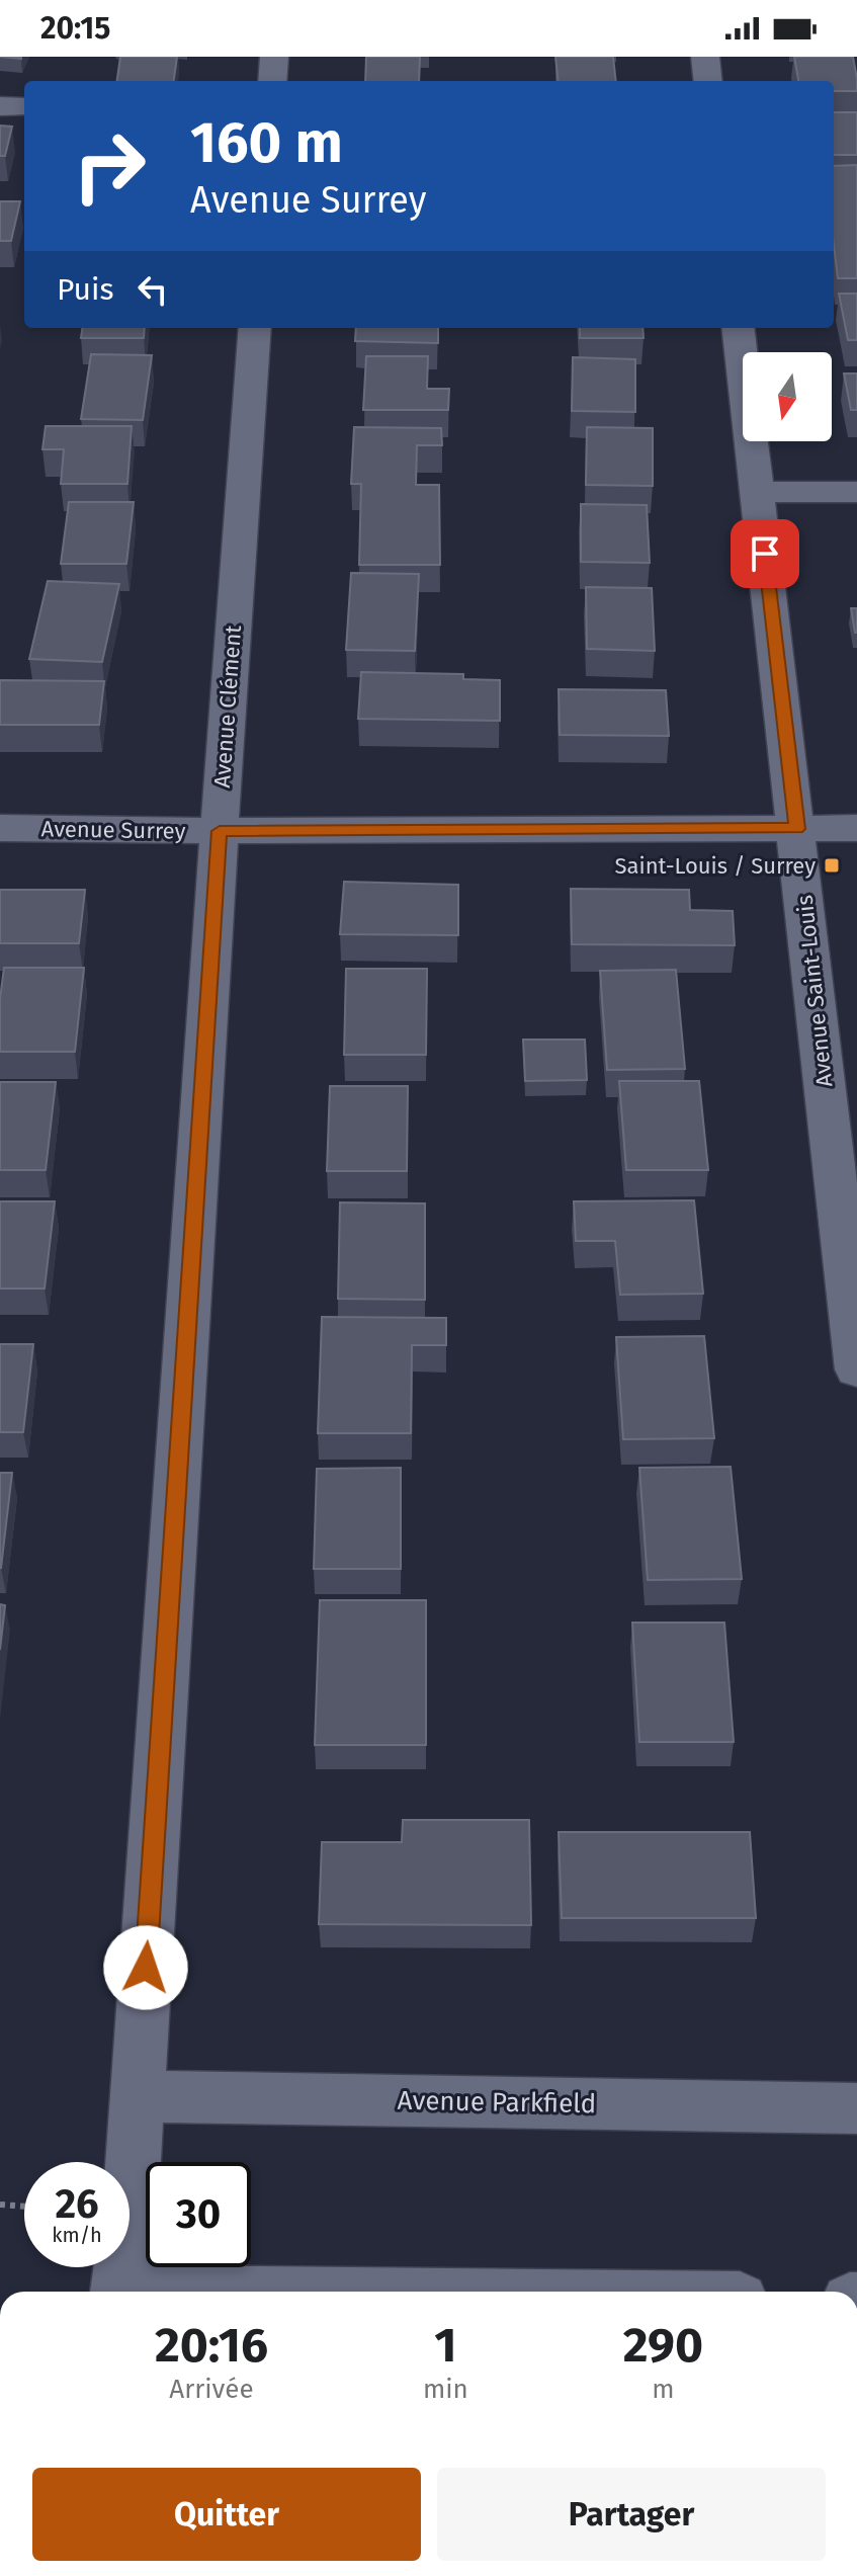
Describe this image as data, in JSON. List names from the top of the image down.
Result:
{
  "streets": {
    "street": [
      "Avenue Clément",
      "Avenue Surrey",
      "Avenue Saint-Louis",
      "Avenue Parkfield"
    ]
  },
  "crossings": [
    ["Avenue Clément", "Avenue Surrey"],
    ["Avenue Clément", "Avenue Parkfield"],
    ["Avenue Surrey", "Avenue Saint-Louis"]
  ],
  "places": {
    "transit": ["Saint-Louis / Surrey"]
  },
  "north": "bottom",
  "page": {
    "status": "20:15",
    "turn": ["160 m", "Avenue Surrey"],
    "then": "Puis",
    "speed": "26 km/h",
    "limit": "30",
    "eta": [
      "20:16",
      "Arrivée",
      "1",
      "min",
      "290",
      "m"
    ],
    "buttons": ["Quitter", "Partager"]
  }
}
